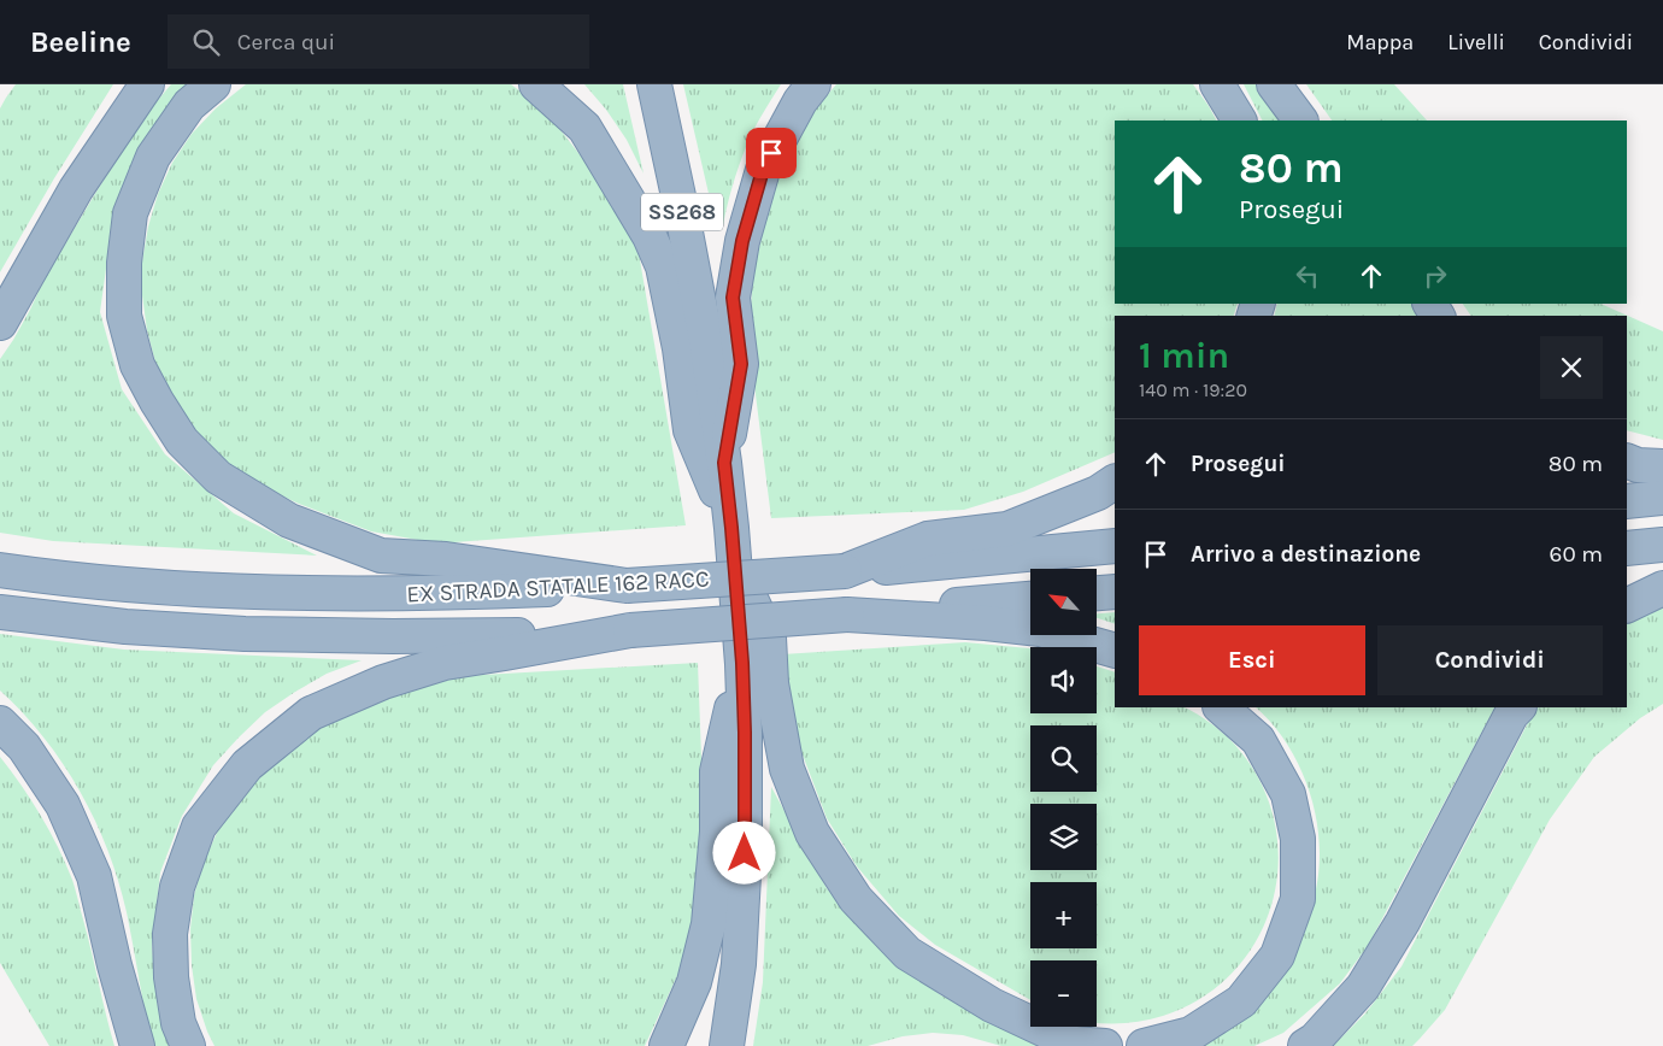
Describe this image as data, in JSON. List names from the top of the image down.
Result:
{
  "streets": {
    "highway": ["SS268", "EX STRADA STATALE 162 RACC"]
  },
  "north": "top left",
  "page": {
    "header": "Beeline",
    "search": "Cerca qui",
    "nav": ["Mappa", "Livelli", "Condividi"],
    "turn": ["80 m", "Prosegui"],
    "heading": ["1 min", "140 m · 19:20"],
    "list": [
      {
        "name": "Prosegui",
        "value": "80 m"
      },
      {
        "name": "Arrivo a destinazione",
        "value": "60 m"
      }
    ],
    "map_buttons": ["+", "−"],
    "buttons": ["Esci", "Condividi"]
  }
}
